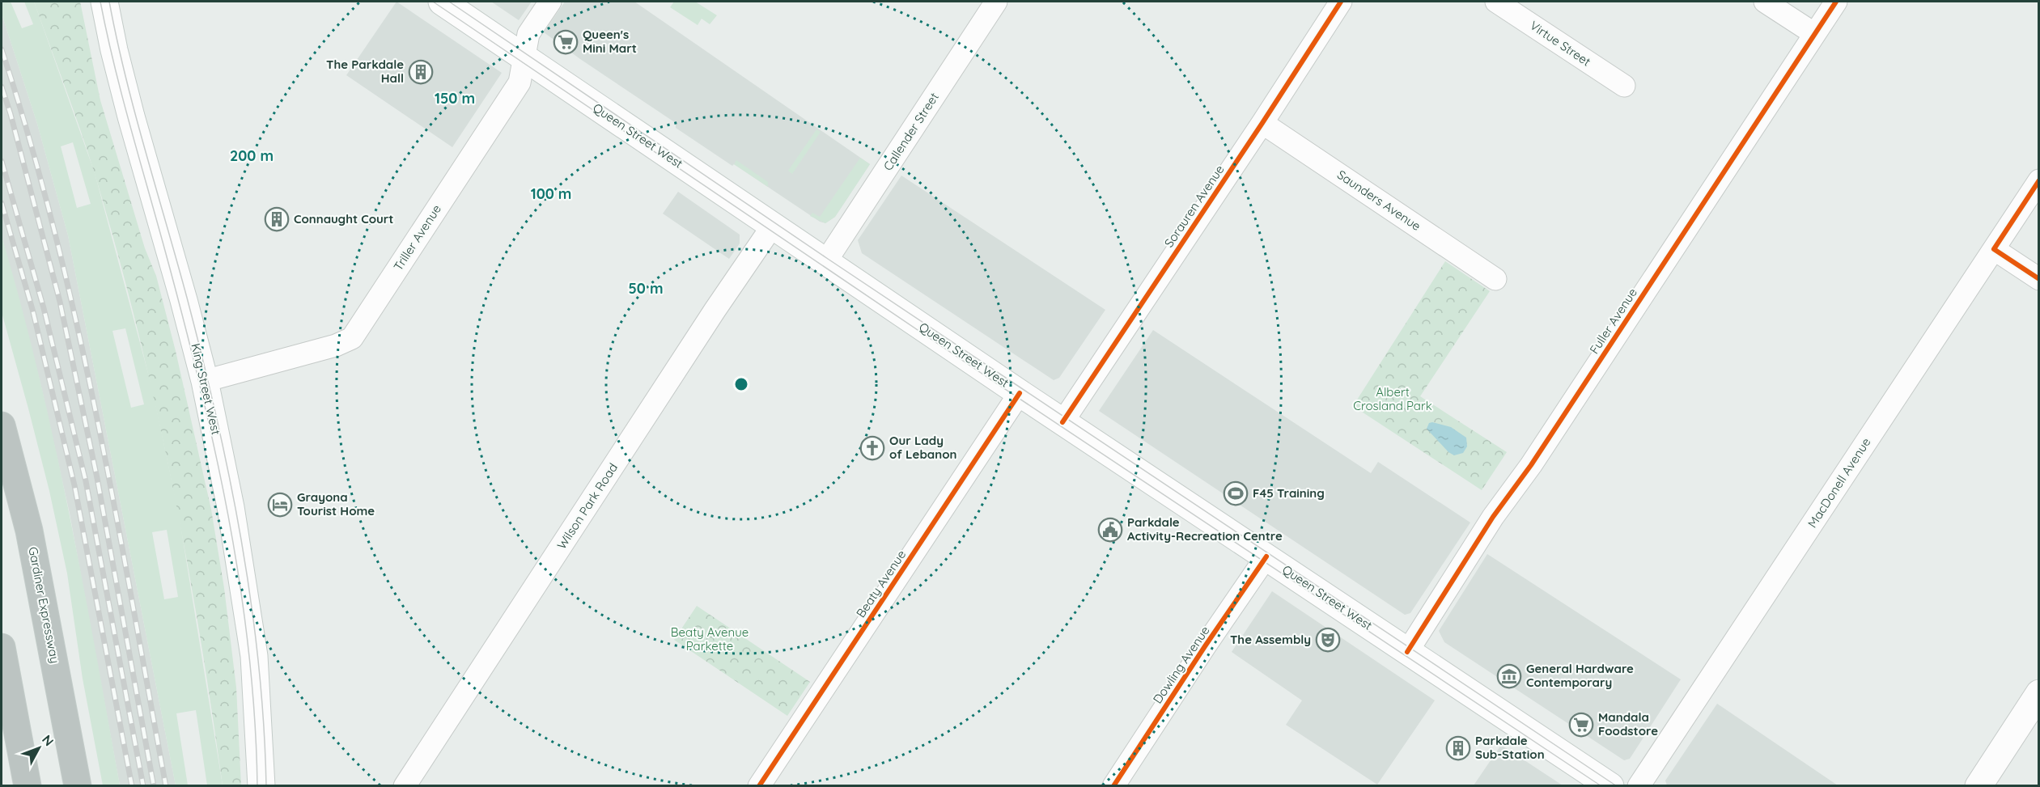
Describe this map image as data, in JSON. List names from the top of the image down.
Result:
{
  "streets": {
    "highway": ["Gardiner Expressway"],
    "main road": ["Queen Street West", "King Street West"],
    "street": [
      "Virtue Street",
      "Callender Street",
      "Saunders Avenue",
      "Sorauren Avenue",
      "Triller Avenue",
      "Fuller Avenue",
      "MacDonell Avenue",
      "Wilson Park Road",
      "Beaty Avenue",
      "Dowling Avenue"
    ]
  },
  "crossings": [
    ["Callender Street", "Queen Street West"],
    ["Queen Street West", "Sorauren Avenue"],
    ["Queen Street West", "Triller Avenue"],
    ["Queen Street West", "Fuller Avenue"],
    ["Queen Street West", "Wilson Park Road"],
    ["Queen Street West", "Beaty Avenue"],
    ["Queen Street West", "Dowling Avenue"],
    ["Saunders Avenue", "Sorauren Avenue"],
    ["Triller Avenue", "King Street West"]
  ],
  "parks": ["Albert Crosland Park", "Beaty Avenue Parkette"],
  "places": {
    "supermarket": ["Queen's Mini Mart", "Mandala Foodstore"],
    "building": ["The Parkdale Hall", "Connaught Court", "Parkdale Sub-Station"],
    "church": ["Our Lady of Lebanon"],
    "sports": ["F45 Training"],
    "hotel": ["Grayona Tourist Home"],
    "public building": ["Parkdale Activity-Recreation Centre"],
    "theatre": ["The Assembly"],
    "museum": ["General Hardware Contemporary"]
  },
  "north": "top right",
  "rings": [
    "150 m",
    "200 m",
    "100 m",
    "50 m"
  ]
}
